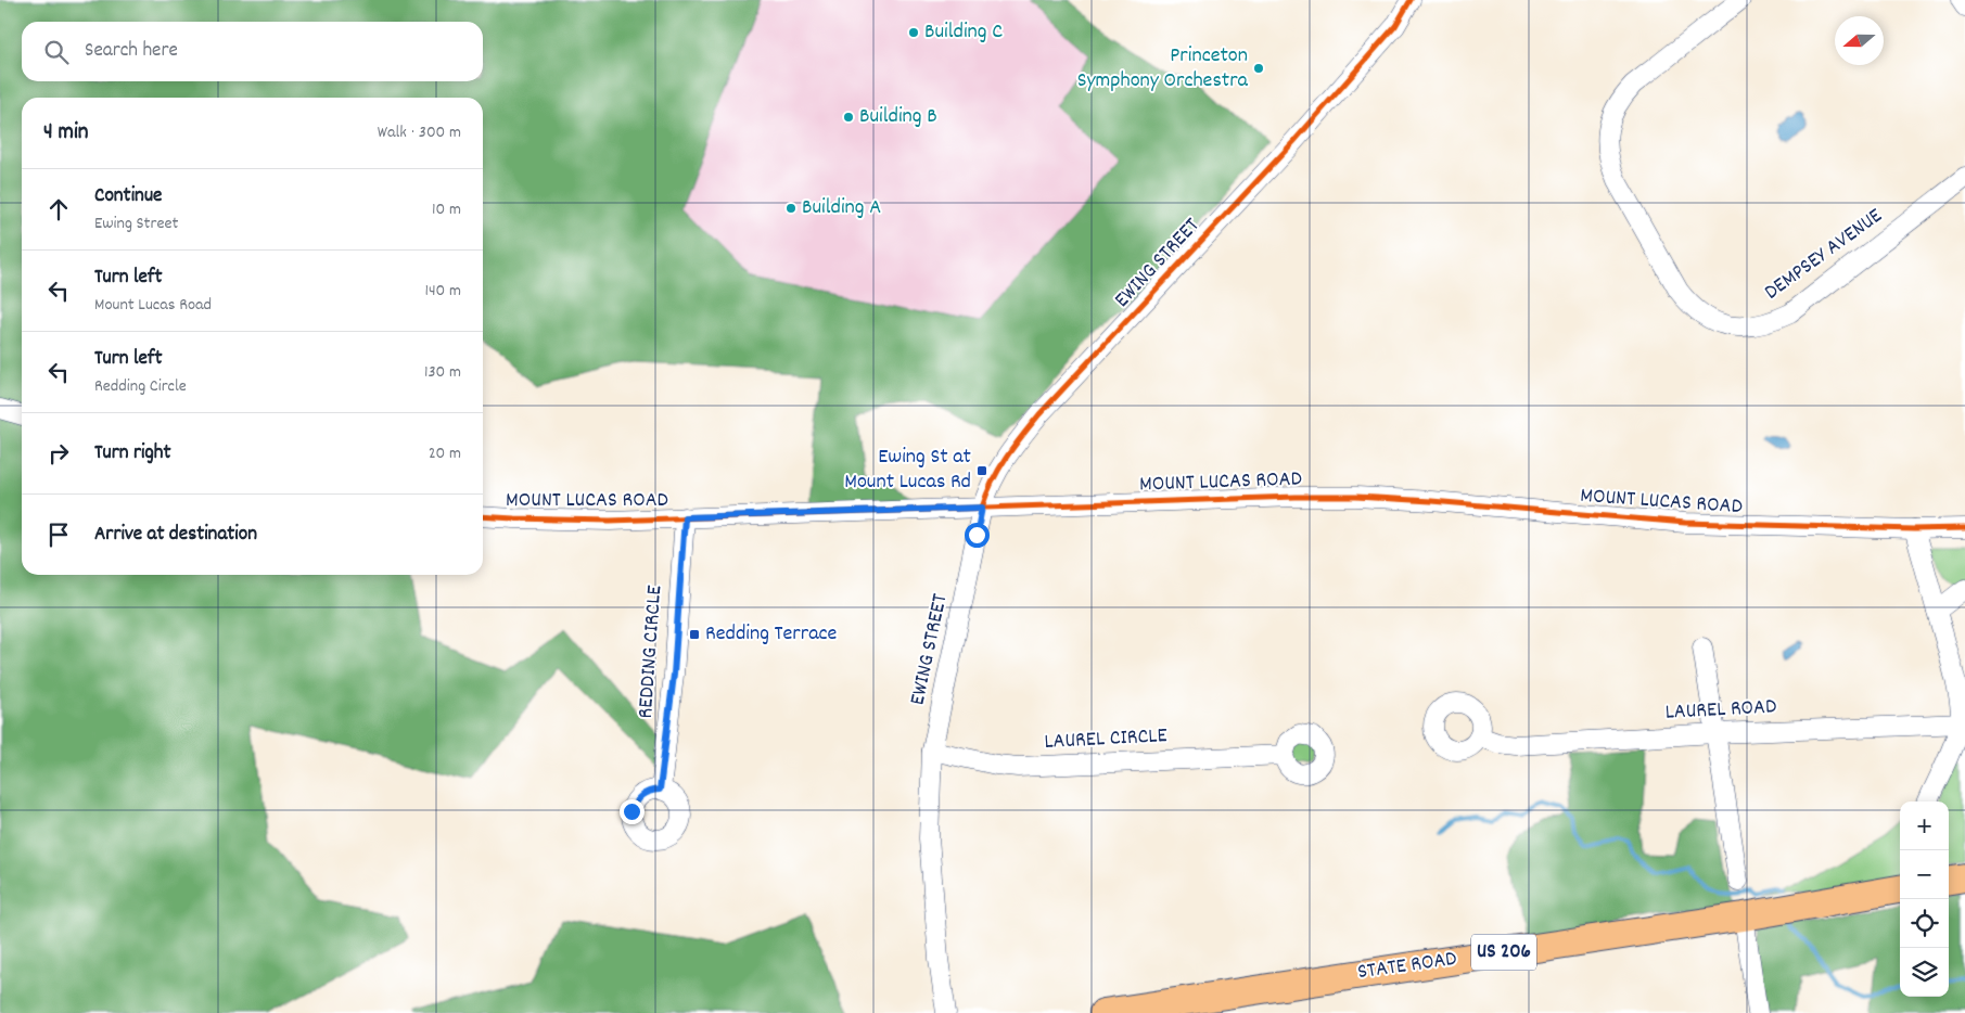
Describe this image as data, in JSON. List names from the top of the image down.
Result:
{
  "streets": {
    "highway": ["US 206", "STATE ROAD"],
    "street": [
      "DEMPSEY AVENUE",
      "EWING STREET",
      "MOUNT LUCAS ROAD",
      "REDDING CIRCLE",
      "LAUREL ROAD",
      "LAUREL CIRCLE"
    ]
  },
  "crossings": [
    ["EWING STREET", "MOUNT LUCAS ROAD"],
    ["EWING STREET", "LAUREL CIRCLE"],
    ["MOUNT LUCAS ROAD", "REDDING CIRCLE"]
  ],
  "places": {
    "other": [
      "Building C",
      "Princeton Symphony Orchestra",
      "Building B",
      "Building A"
    ],
    "transit": ["Ewing St at Mount Lucas Rd", "Redding Terrace"]
  },
  "north": "left",
  "page": {
    "search": "Search here",
    "heading": ["4 min", "Walk · 300 m"],
    "list": [
      ["Continue", "Ewing Street", "10 m"],
      ["Turn left", "Mount Lucas Road", "140 m"],
      ["Turn left", "Redding Circle", "130 m"],
      ["Turn right", "20 m"],
      "Arrive at destination"
    ],
    "map_buttons": ["+", "−"]
  }
}
